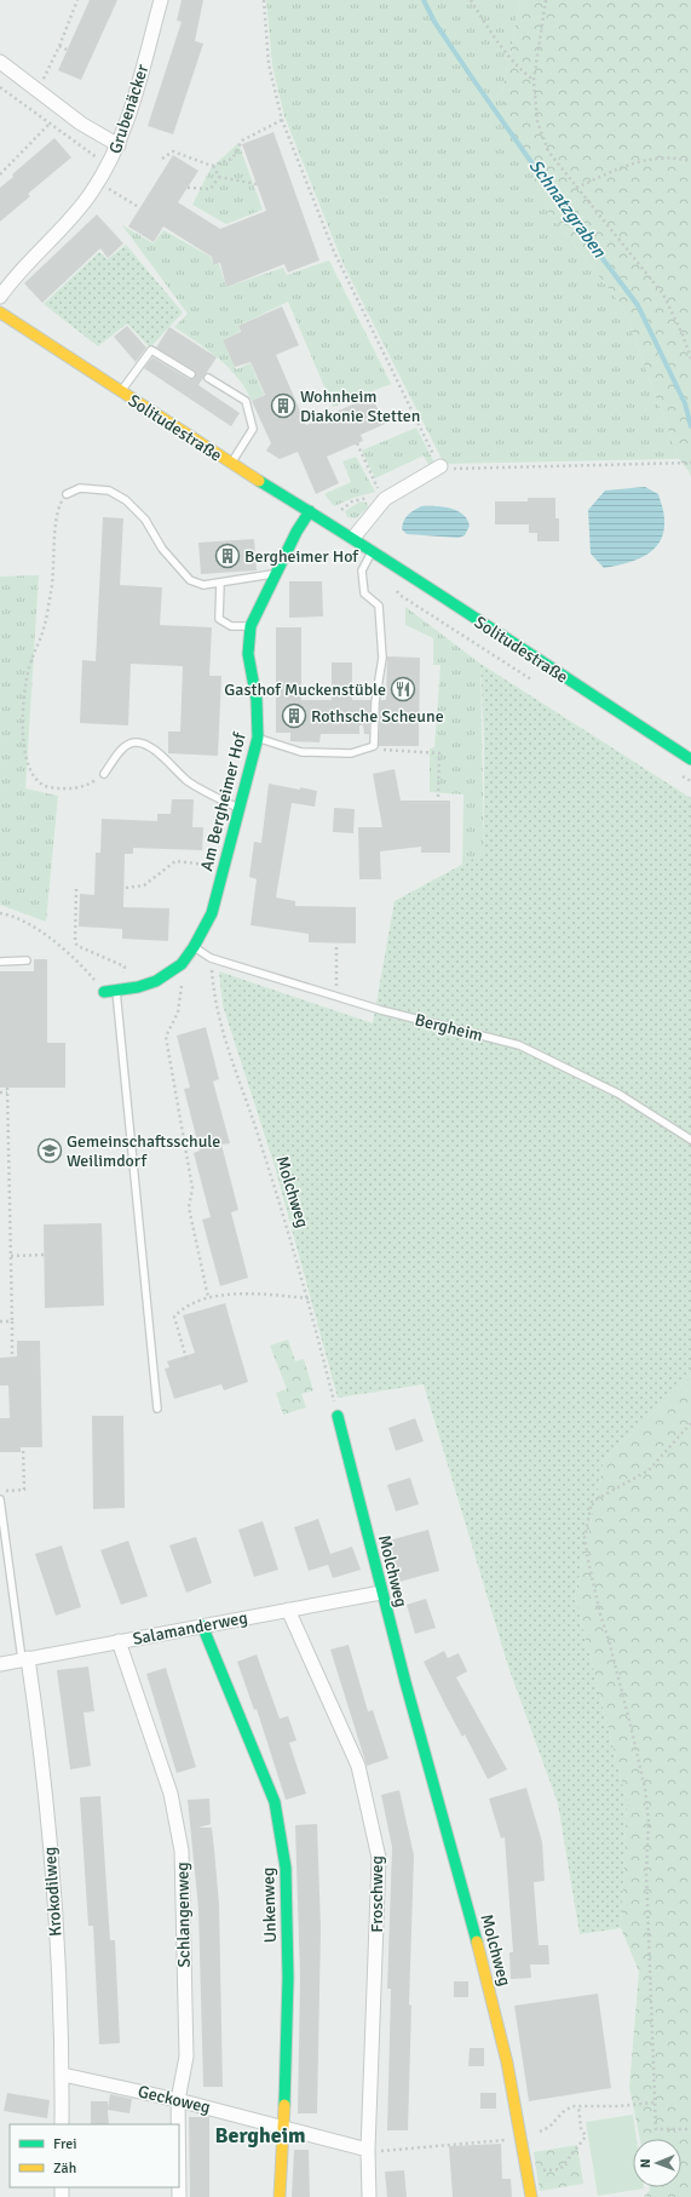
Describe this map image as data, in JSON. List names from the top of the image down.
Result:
{
  "streets": {
    "street": [
      "Grubenäcker",
      "Solitudestraße",
      "Am Bergheimer Hof",
      "Molchweg",
      "Salamanderweg",
      "Krokodilweg",
      "Froschweg",
      "Unkenweg",
      "Schlangenweg",
      "Geckoweg"
    ],
    "lane": ["Bergheim"]
  },
  "crossings": [
    ["Solitudestraße", "Am Bergheimer Hof"],
    ["Am Bergheimer Hof", "Bergheim"],
    ["Bergheim", "Molchweg"],
    ["Molchweg", "Salamanderweg"],
    ["Salamanderweg", "Krokodilweg"],
    ["Salamanderweg", "Froschweg"],
    ["Salamanderweg", "Unkenweg"],
    ["Salamanderweg", "Schlangenweg"],
    ["Krokodilweg", "Geckoweg"],
    ["Froschweg", "Geckoweg"],
    ["Unkenweg", "Geckoweg"],
    ["Schlangenweg", "Geckoweg"]
  ],
  "districts": ["Bergheim"],
  "water": ["Schnatzgraben"],
  "places": {
    "building": ["Wohnheim Diakonie Stetten", "Bergheimer Hof", "Rothsche Scheune"],
    "restaurant": ["Gasthof Muckenstüble"],
    "school or university": ["Gemeinschaftsschule Weilimdorf"]
  },
  "legend": ["Frei", "Zäh"],
  "north": "left"
}
